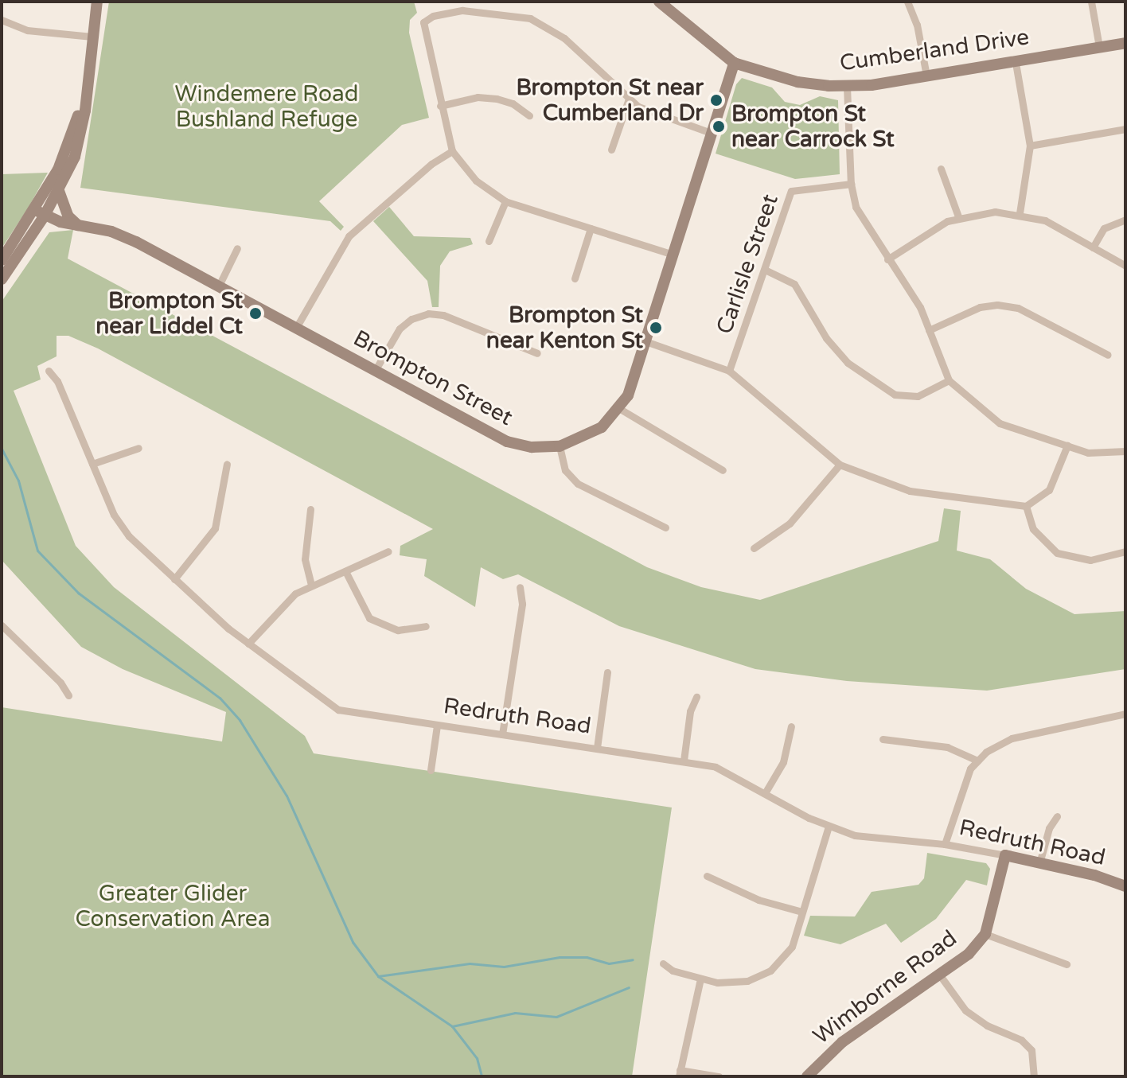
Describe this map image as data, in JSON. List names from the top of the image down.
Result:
{
  "streets": {
    "street": [
      "Cumberland Drive",
      "Carlisle Street",
      "Brompton Street",
      "Redruth Road",
      "Wimborne Road"
    ]
  },
  "crossings": [
    ["Cumberland Drive", "Brompton Street"],
    ["Redruth Road", "Wimborne Road"]
  ],
  "parks": ["Windemere Road Bushland Refuge", "Greater Glider Conservation Area"],
  "places": [
    "Brompton St near Cumberland Dr",
    "Brompton St near Carrock St",
    "Brompton St near Liddel Ct",
    "Brompton St near Kenton St"
  ]
}
